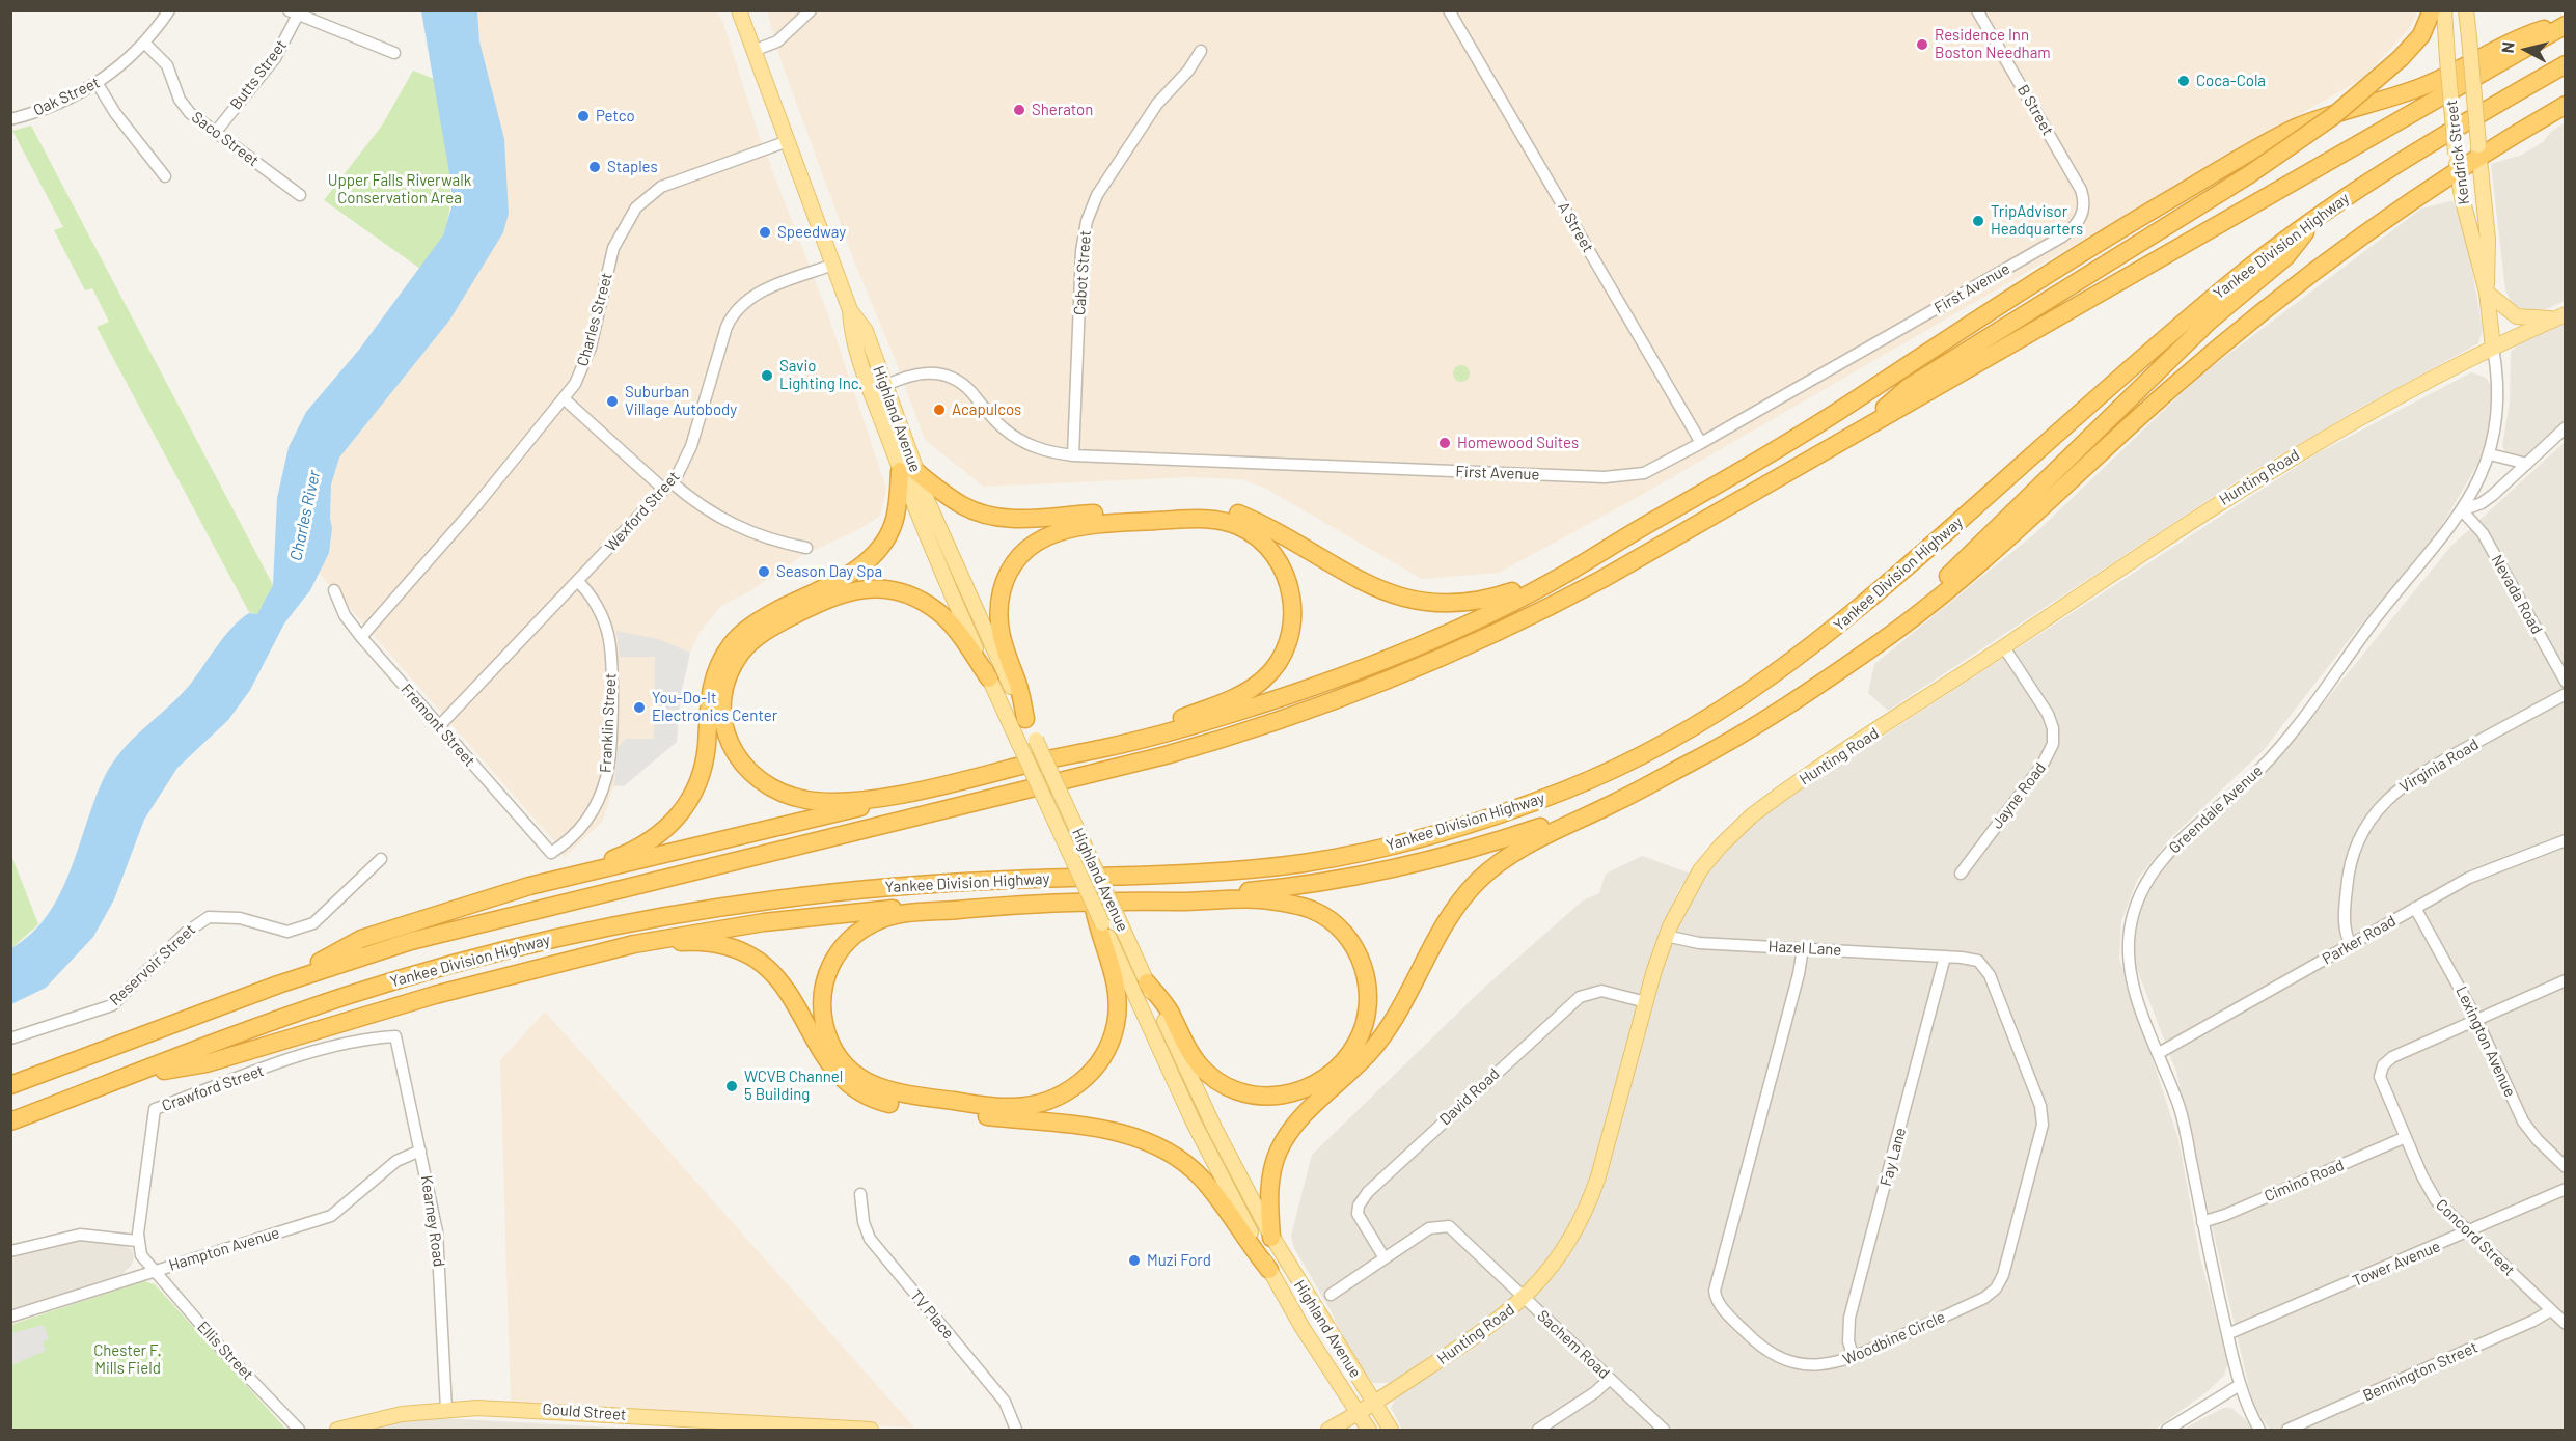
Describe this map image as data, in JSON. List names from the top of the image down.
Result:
{
  "streets": {
    "highway": ["Yankee Division Highway"],
    "main road": [
      "Kendrick Street",
      "Highland Avenue",
      "Hunting Road",
      "Gould Street"
    ],
    "street": [
      "Butts Street",
      "Oak Street",
      "B Street",
      "Saco Street",
      "A Street",
      "Cabot Street",
      "First Avenue",
      "Charles Street",
      "Wexford Street",
      "Nevada Road",
      "Franklin Street",
      "Fremont Street",
      "Virginia Road",
      "Jayne Road",
      "Greendale Avenue",
      "Parker Road",
      "Hazel Lane",
      "Reservoir Street",
      "Lexington Avenue",
      "Crawford Street",
      "David Road",
      "Fay Lane",
      "Cimino Road",
      "Kearney Road",
      "Concord Street",
      "Hampton Avenue",
      "Tower Avenue",
      "TV Place",
      "Woodbine Circle",
      "Sachem Road",
      "Ellis Street",
      "Bennington Street"
    ]
  },
  "crossings": [
    ["Butts Street", "Saco Street"],
    ["Oak Street", "Saco Street"],
    ["B Street", "First Avenue"],
    ["Kendrick Street", "Hunting Road"],
    ["Kendrick Street", "Nevada Road"],
    ["Kendrick Street", "Greendale Avenue"],
    ["A Street", "First Avenue"],
    ["Cabot Street", "First Avenue"],
    ["First Avenue", "Highland Avenue"],
    ["Charles Street", "Highland Avenue"],
    ["Charles Street", "Fremont Street"],
    ["Highland Avenue", "Hunting Road"],
    ["Highland Avenue", "Wexford Street"],
    ["Hunting Road", "Jayne Road"],
    ["Hunting Road", "Hazel Lane"],
    ["Hunting Road", "David Road"],
    ["Hunting Road", "Sachem Road"],
    ["Wexford Street", "Franklin Street"],
    ["Wexford Street", "Fremont Street"],
    ["Nevada Road", "Greendale Avenue"],
    ["Franklin Street", "Fremont Street"],
    ["Virginia Road", "Parker Road"],
    ["Greendale Avenue", "Parker Road"],
    ["Greendale Avenue", "Cimino Road"],
    ["Greendale Avenue", "Tower Avenue"],
    ["Parker Road", "Lexington Avenue"],
    ["Hazel Lane", "Fay Lane"],
    ["Hazel Lane", "Woodbine Circle"],
    ["Lexington Avenue", "Concord Street"],
    ["Crawford Street", "Kearney Road"],
    ["David Road", "Sachem Road"],
    ["Fay Lane", "Woodbine Circle"],
    ["Cimino Road", "Concord Street"],
    ["Kearney Road", "Hampton Avenue"],
    ["Kearney Road", "Gould Street"],
    ["Concord Street", "Tower Avenue"],
    ["Concord Street", "Bennington Street"],
    ["Hampton Avenue", "Ellis Street"]
  ],
  "water": ["Charles River"],
  "parks": ["Upper Falls Riverwalk Conservation Area", "Chester F. Mills Field"],
  "places": [
    "Residence Inn Boston Needham",
    "Coca-Cola",
    "Sheraton",
    "Petco",
    "Staples",
    "TripAdvisor Headquarters",
    "Speedway",
    "Savio Lighting Inc.",
    "Suburban Village Autobody",
    "Acapulcos",
    "Homewood Suites",
    "Season Day Spa",
    "You-Do-It Electronics Center",
    "WCVB Channel 5 Building",
    "Muzi Ford"
  ],
  "north": "left"
}
